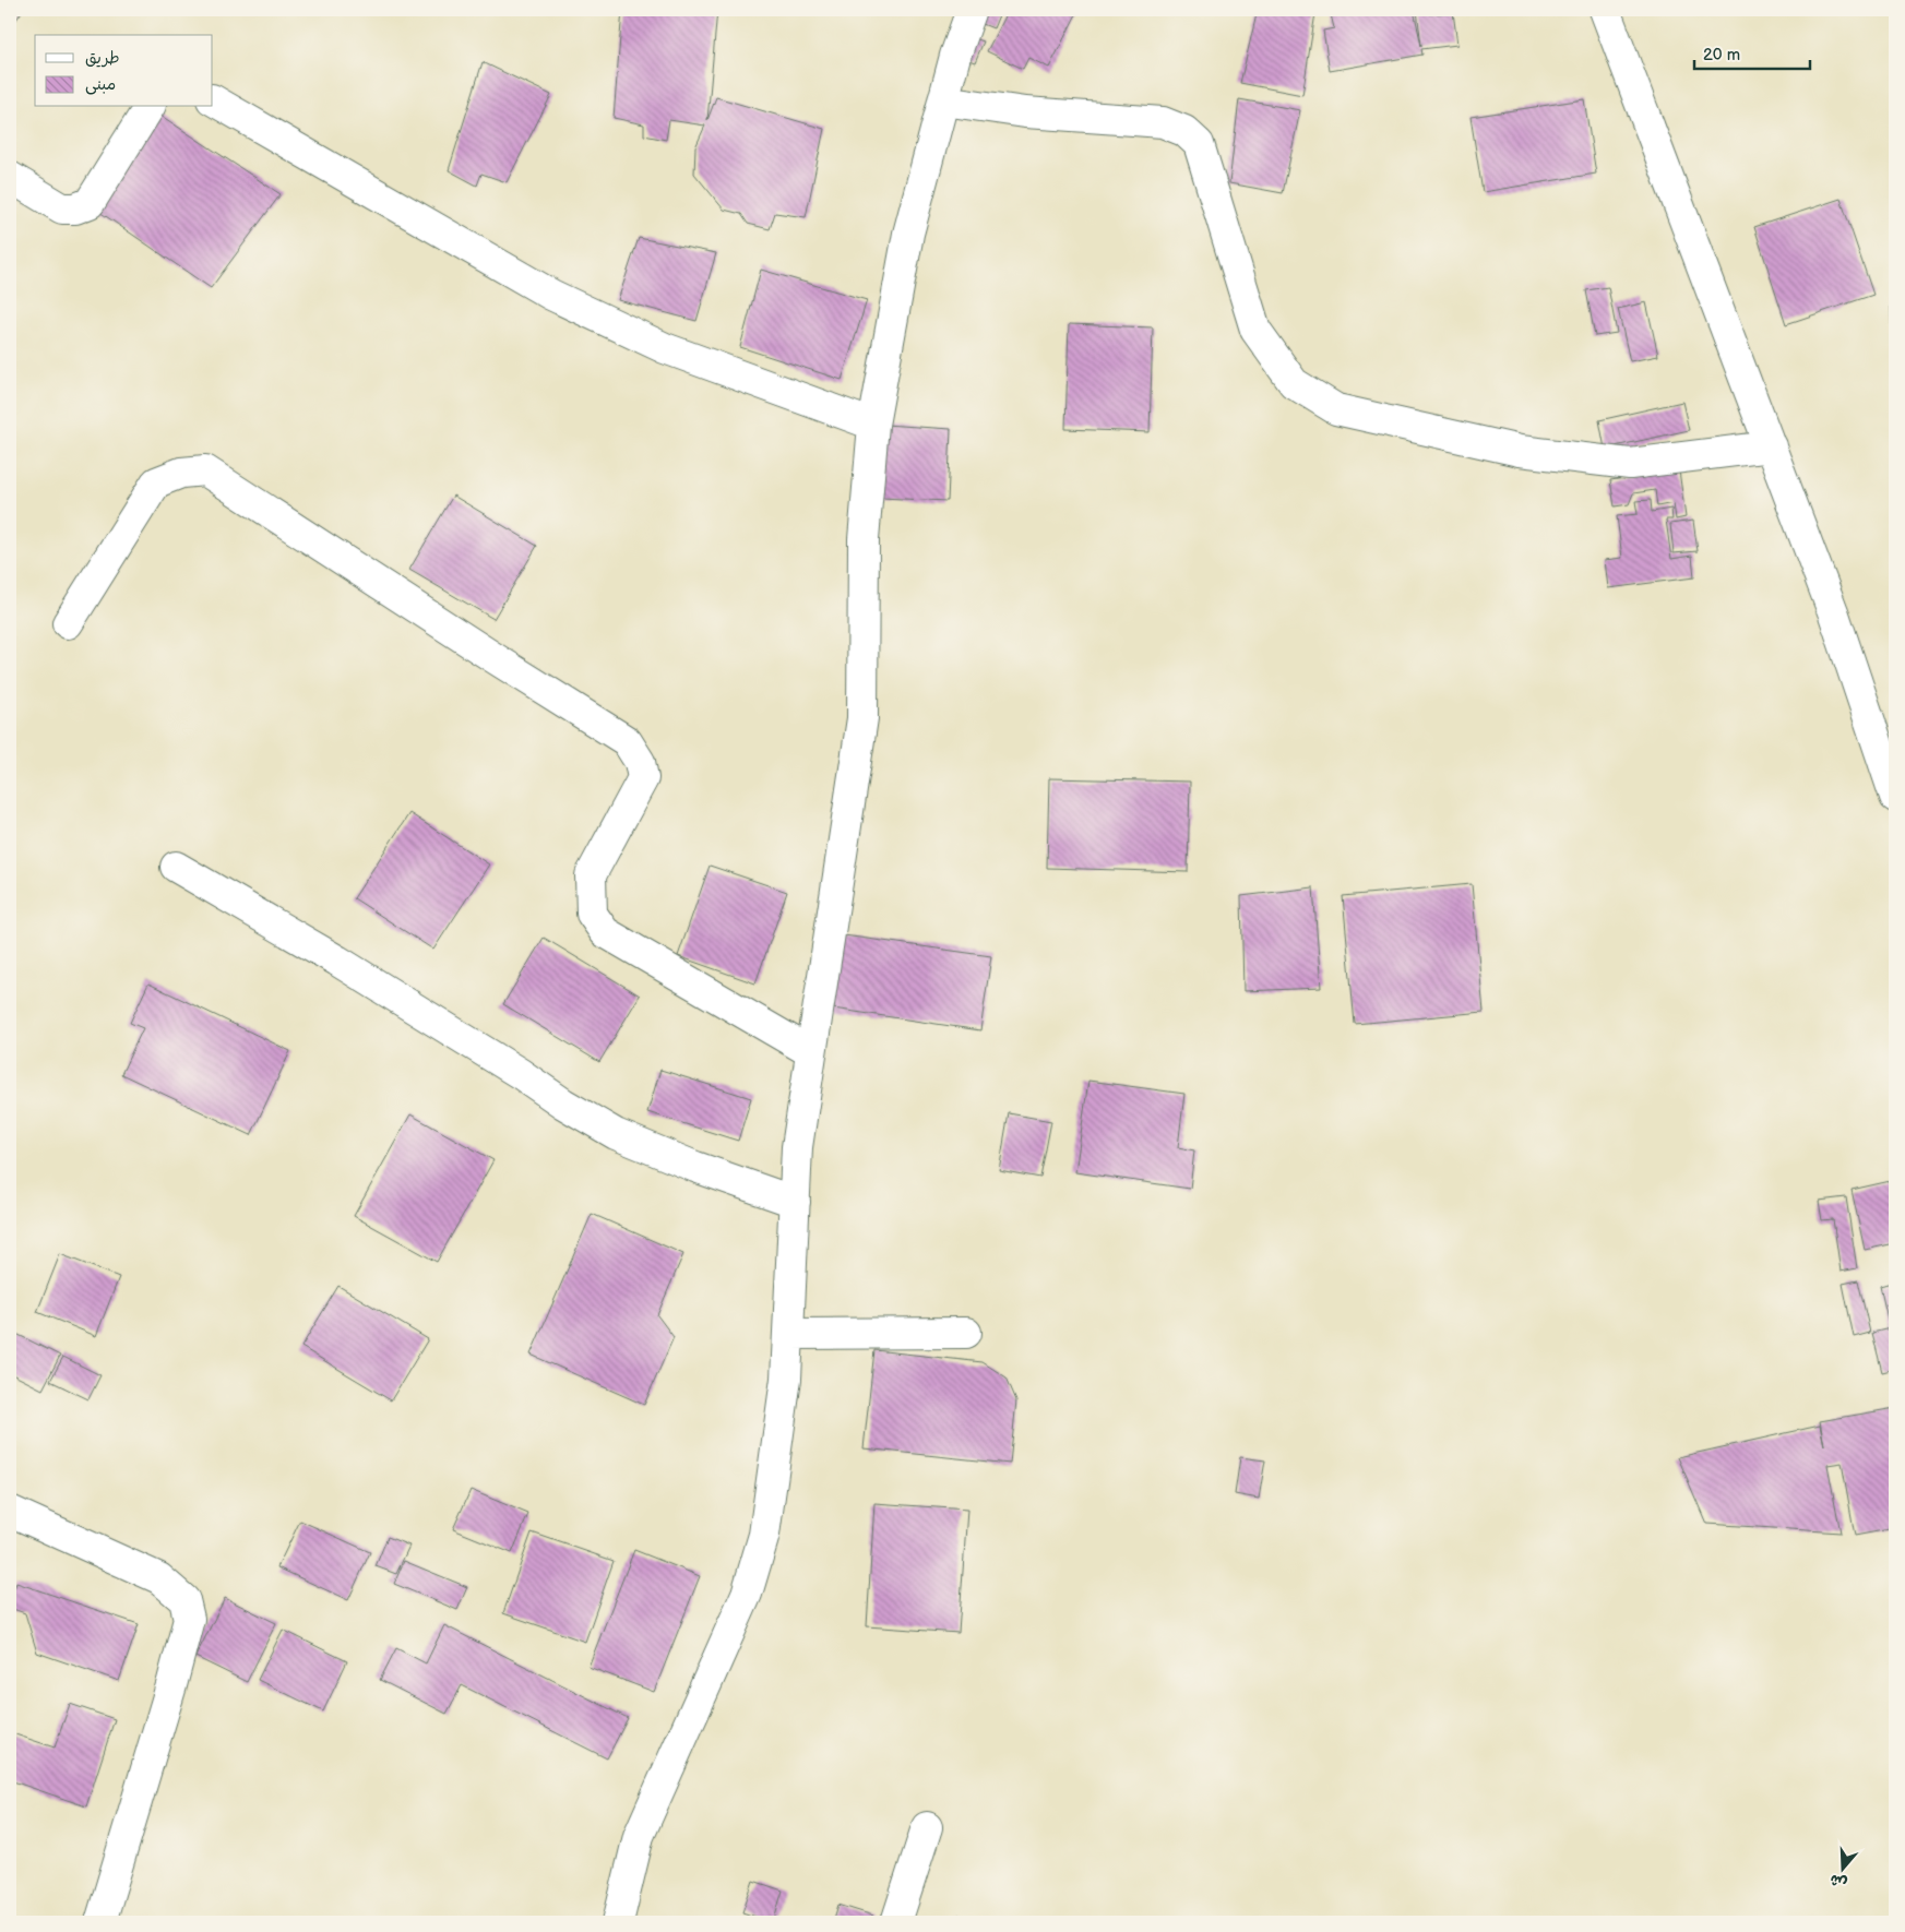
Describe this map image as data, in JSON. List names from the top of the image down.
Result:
{
  "legend": ["طريق", "مبنى"],
  "scale_bar": "20 m",
  "north": "bottom"
}
